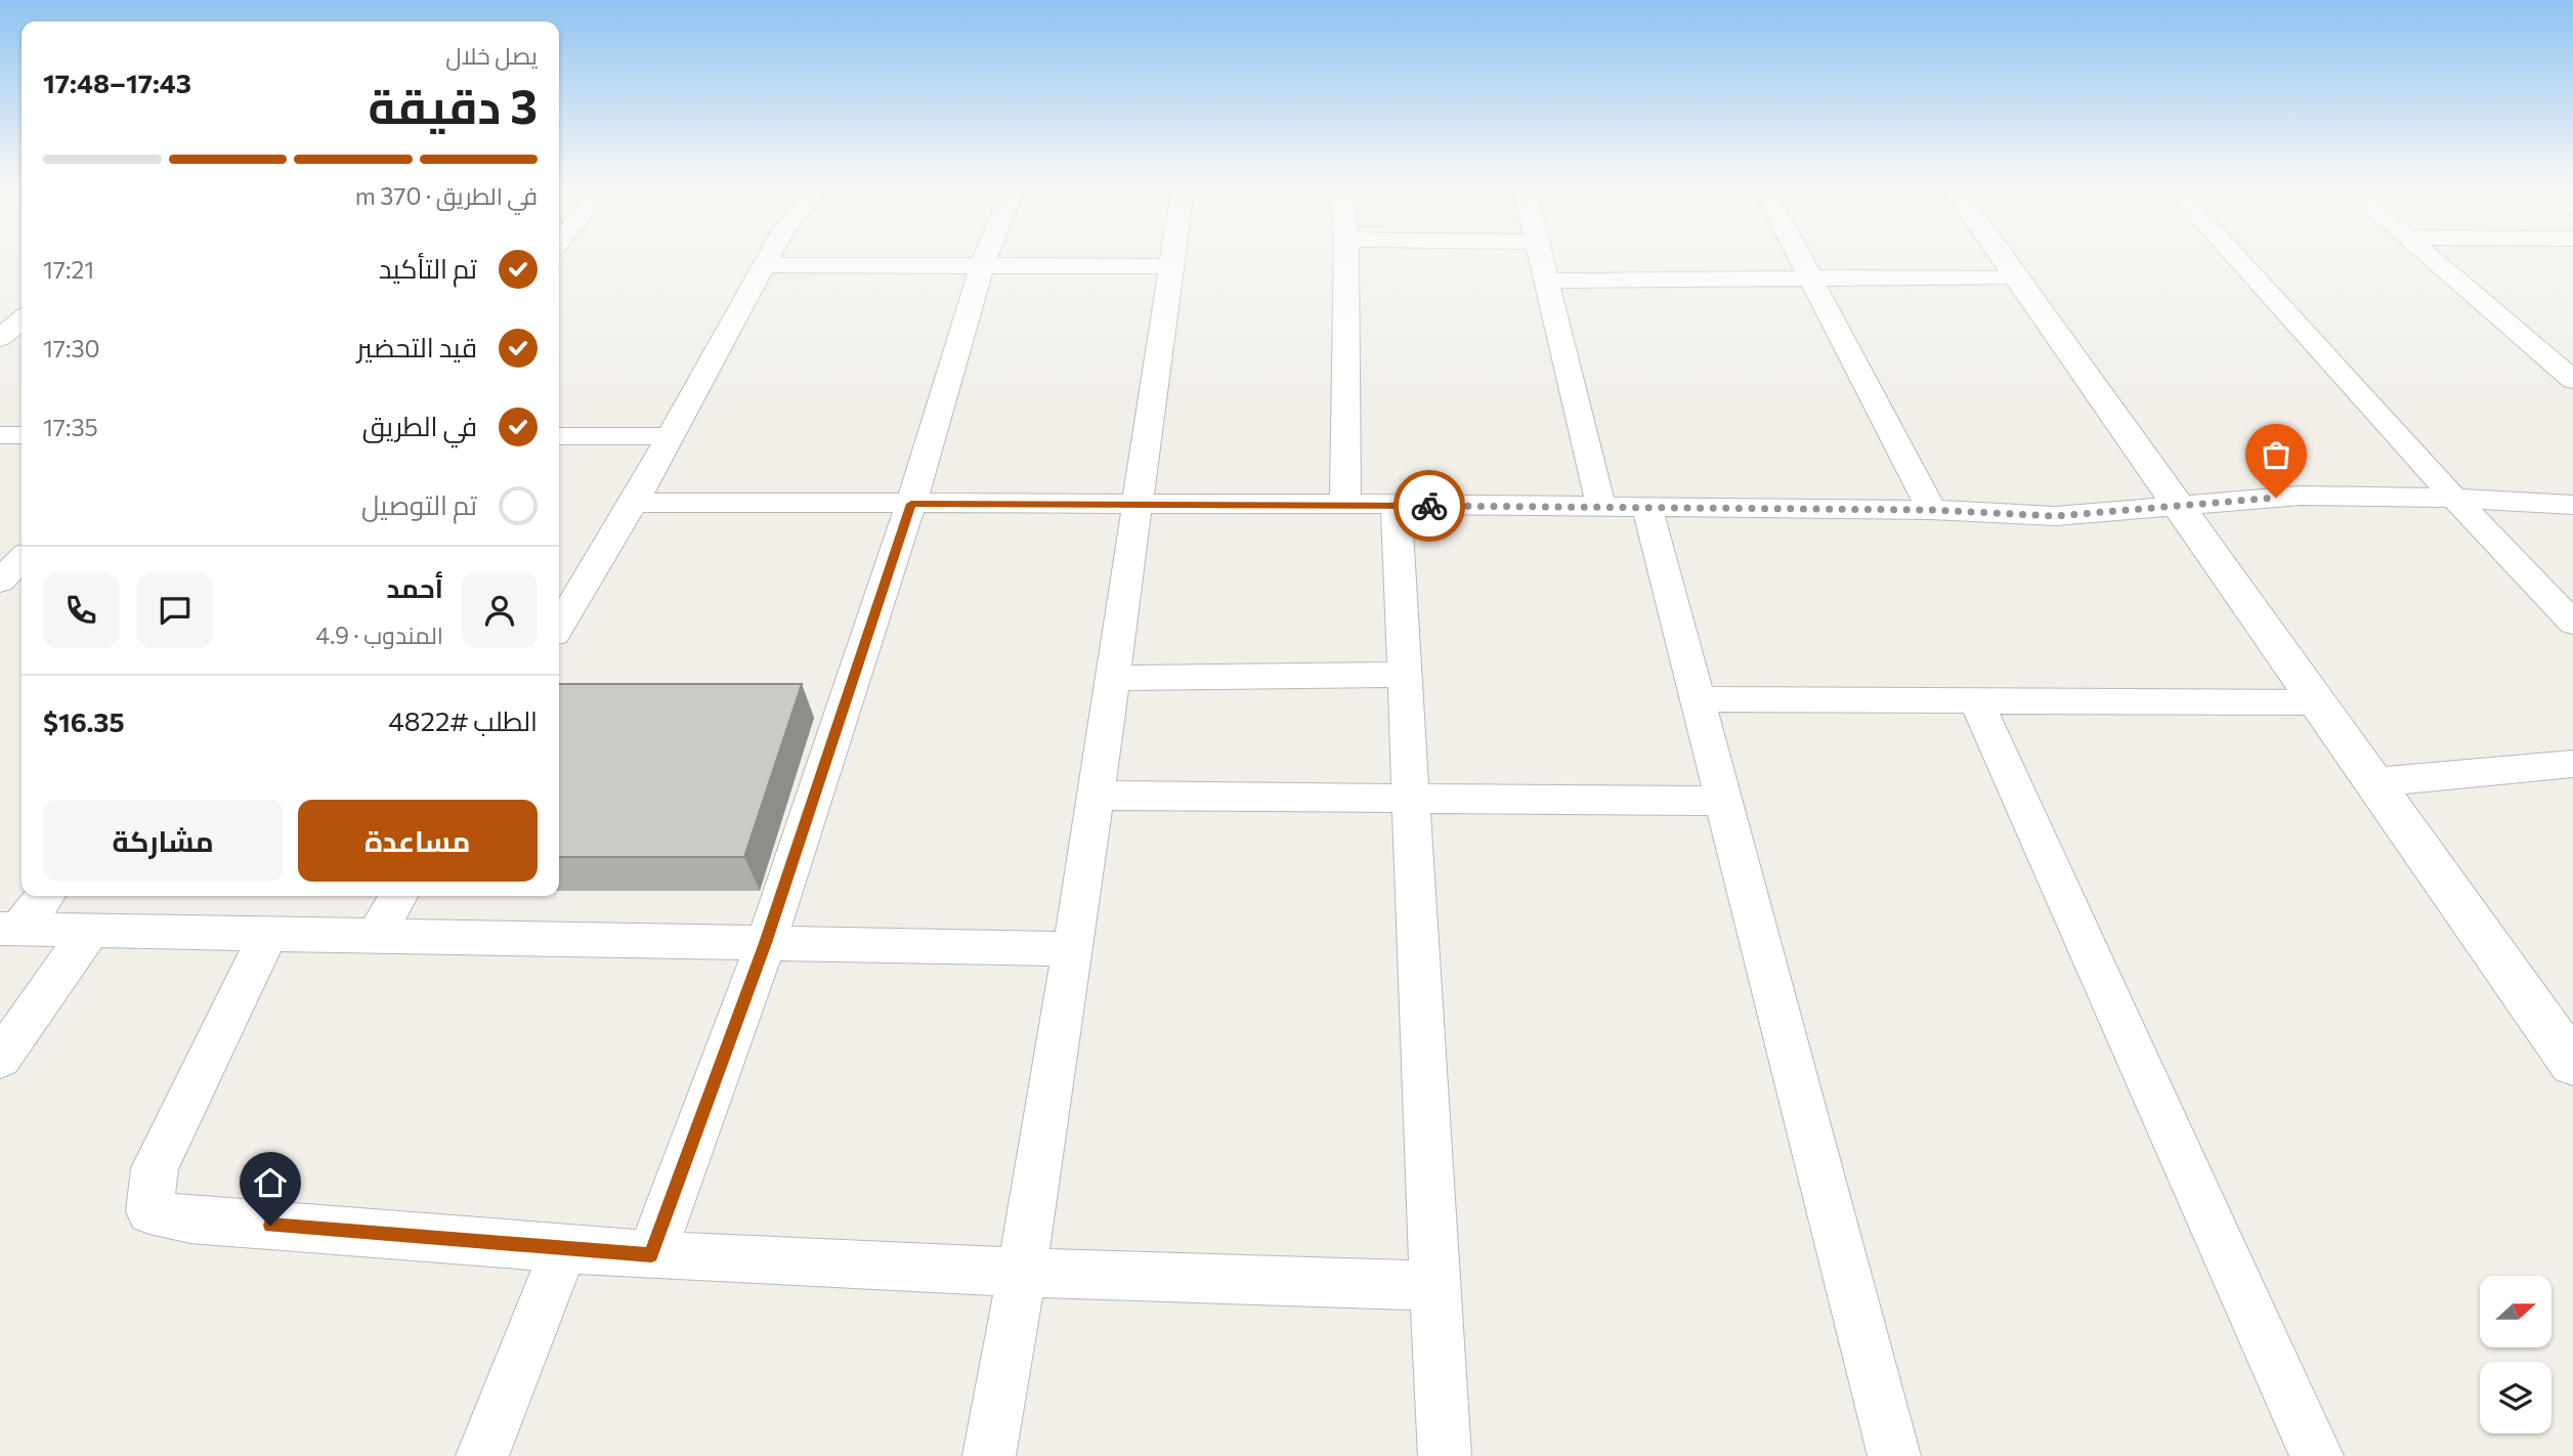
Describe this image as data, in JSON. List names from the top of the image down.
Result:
{
  "north": "right",
  "page": {
    "heading": ["3 دقيقة", "يصل خلال", "17:43–17:48"],
    "panel": [
      "أحمد",
      "المندوب · 4.9",
      "الطلب #4822",
      "$16.35"
    ],
    "bar": "في الطريق · 370 m",
    "list": [
      ["تم التأكيد", "17:21"],
      ["قيد التحضير", "17:30"],
      ["في الطريق", "17:35"],
      "تم التوصيل"
    ],
    "buttons": ["مساعدة", "مشاركة"]
  }
}
